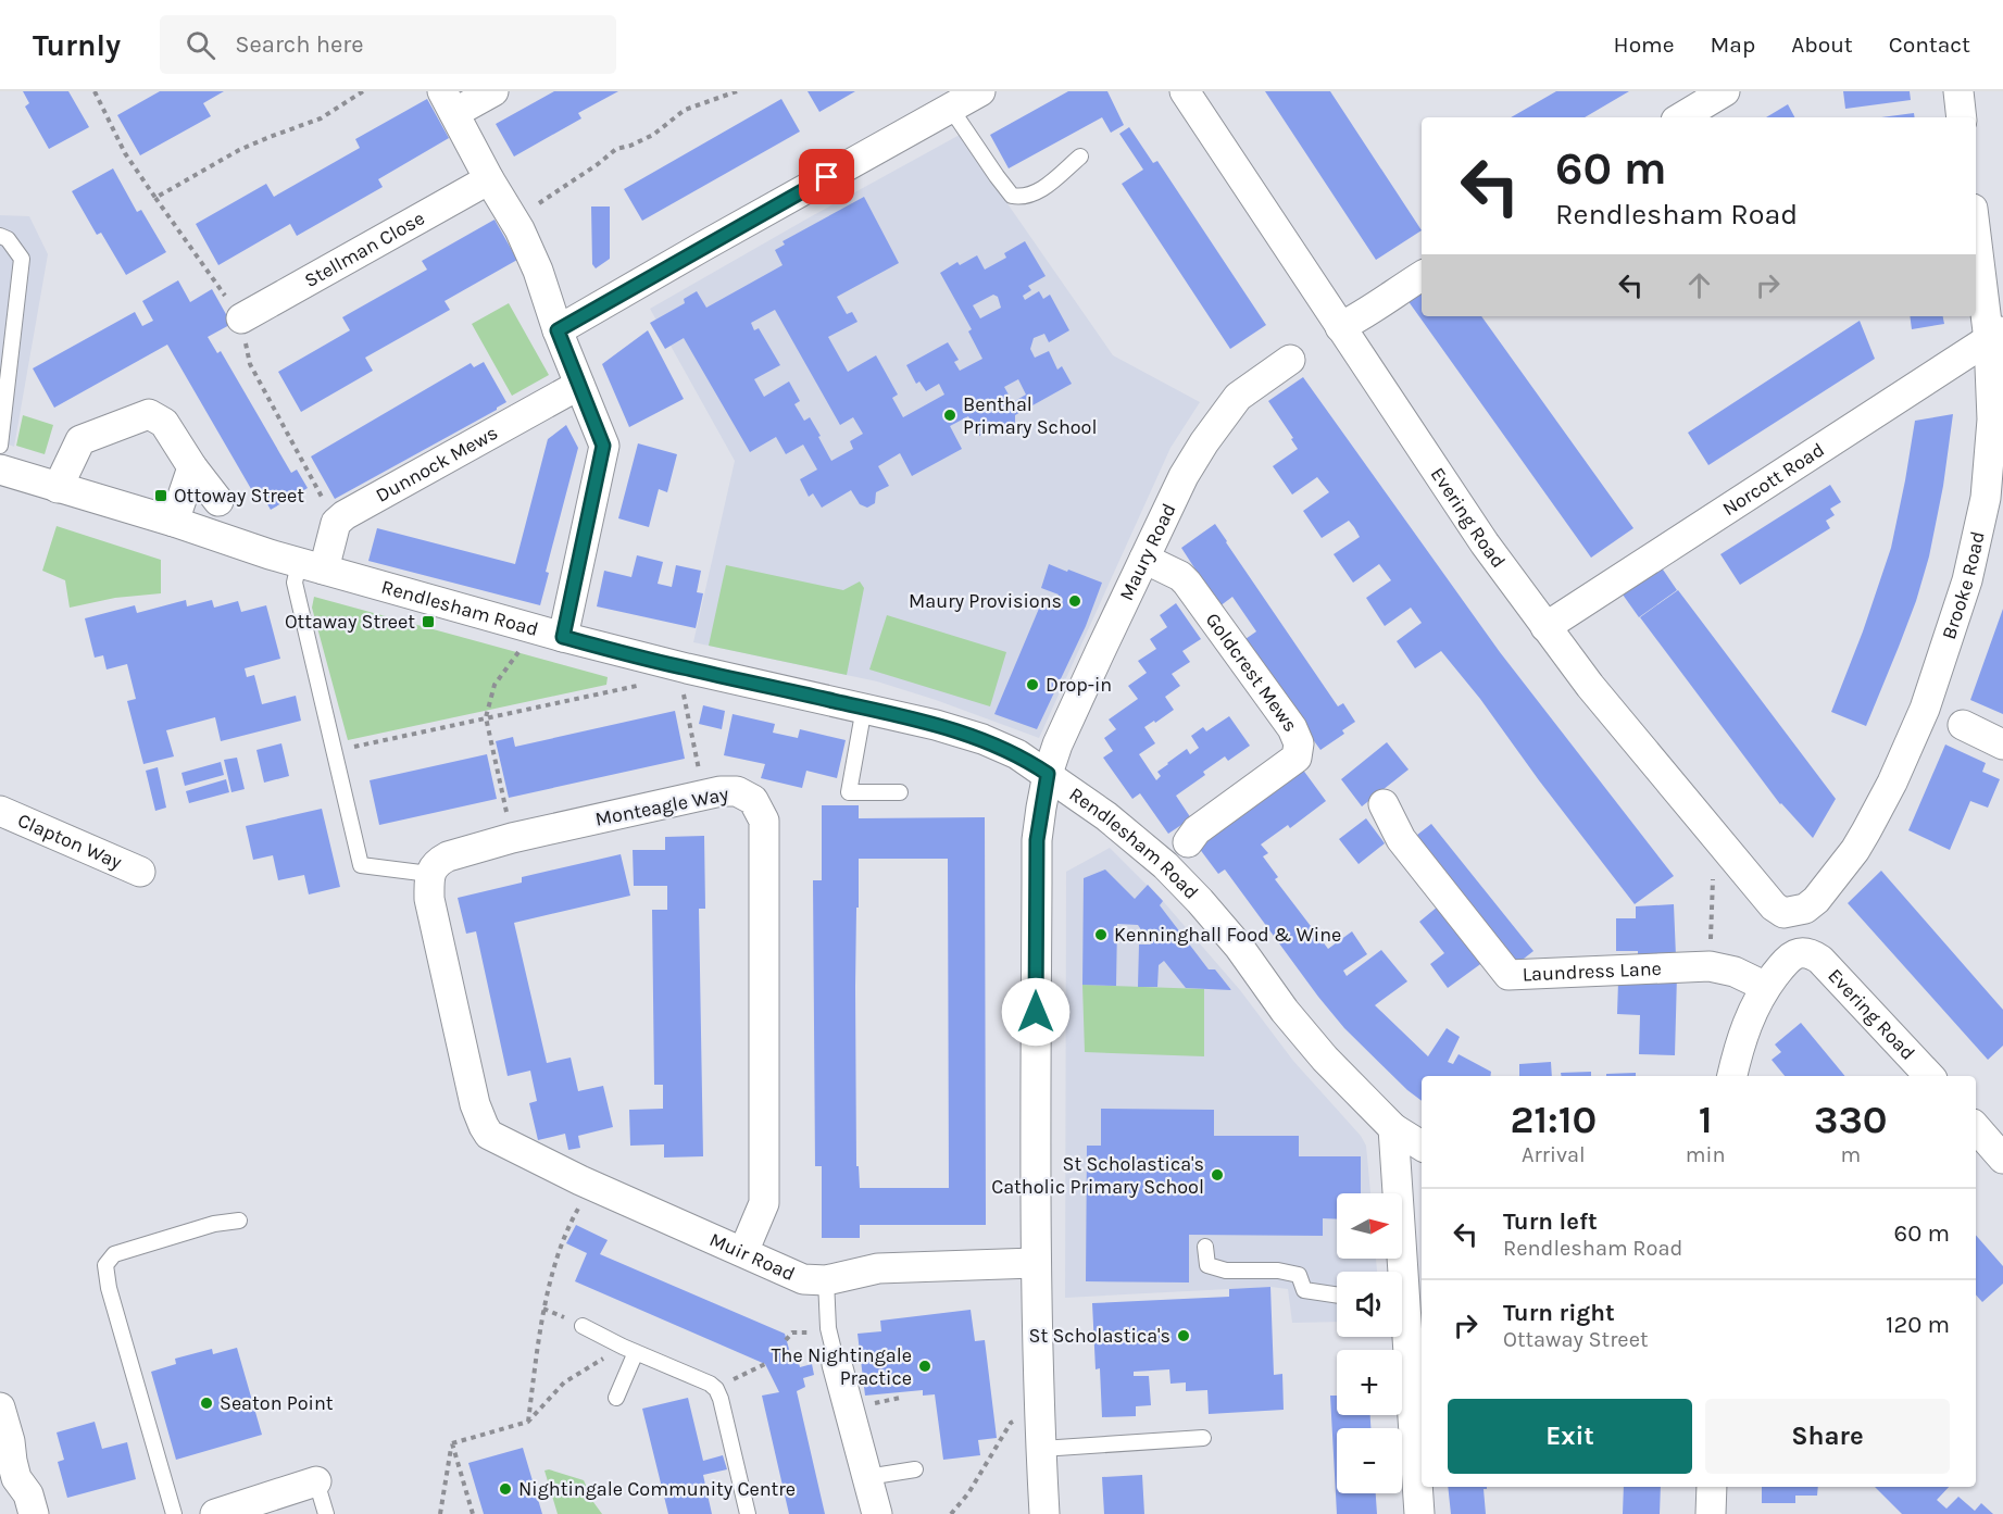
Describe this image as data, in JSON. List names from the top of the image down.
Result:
{
  "streets": {
    "street": [
      "Stellman Close",
      "Dunnock Mews",
      "Norcott Road",
      "Evering Road",
      "Maury Road",
      "Brooke Road",
      "Rendlesham Road",
      "Goldcrest Mews",
      "Monteagle Way",
      "Clapton Way",
      "Laundress Lane",
      "Muir Road"
    ]
  },
  "crossings": [
    ["Norcott Road", "Evering Road"],
    ["Norcott Road", "Brooke Road"],
    ["Evering Road", "Brooke Road"],
    ["Evering Road", "Laundress Lane"],
    ["Maury Road", "Rendlesham Road"],
    ["Maury Road", "Goldcrest Mews"],
    ["Maury Road", "Muir Road"],
    ["Monteagle Way", "Muir Road"]
  ],
  "places": {
    "other": [
      "Benthal Primary School",
      "Maury Provisions",
      "Drop-in",
      "Kenninghall Food & Wine",
      "St Scholastica's Catholic Primary School",
      "St Scholastica's",
      "The Nightingale Practice",
      "Seaton Point",
      "Nightingale Community Centre"
    ],
    "transit": ["Ottoway Street", "Ottaway Street"]
  },
  "north": "right",
  "page": {
    "header": "Turnly",
    "search": "Search here",
    "nav": [
      "Home",
      "Map",
      "About",
      "Contact"
    ],
    "turn": ["60 m", "Rendlesham Road"],
    "eta": [
      "21:10",
      "Arrival",
      "1",
      "min",
      "330",
      "m"
    ],
    "list": [
      {
        "name": "Turn left",
        "note": "Rendlesham Road",
        "value": "60 m"
      },
      {
        "name": "Turn right",
        "note": "Ottaway Street",
        "value": "120 m"
      }
    ],
    "map_buttons": ["+", "−"],
    "buttons": ["Exit", "Share"]
  }
}
